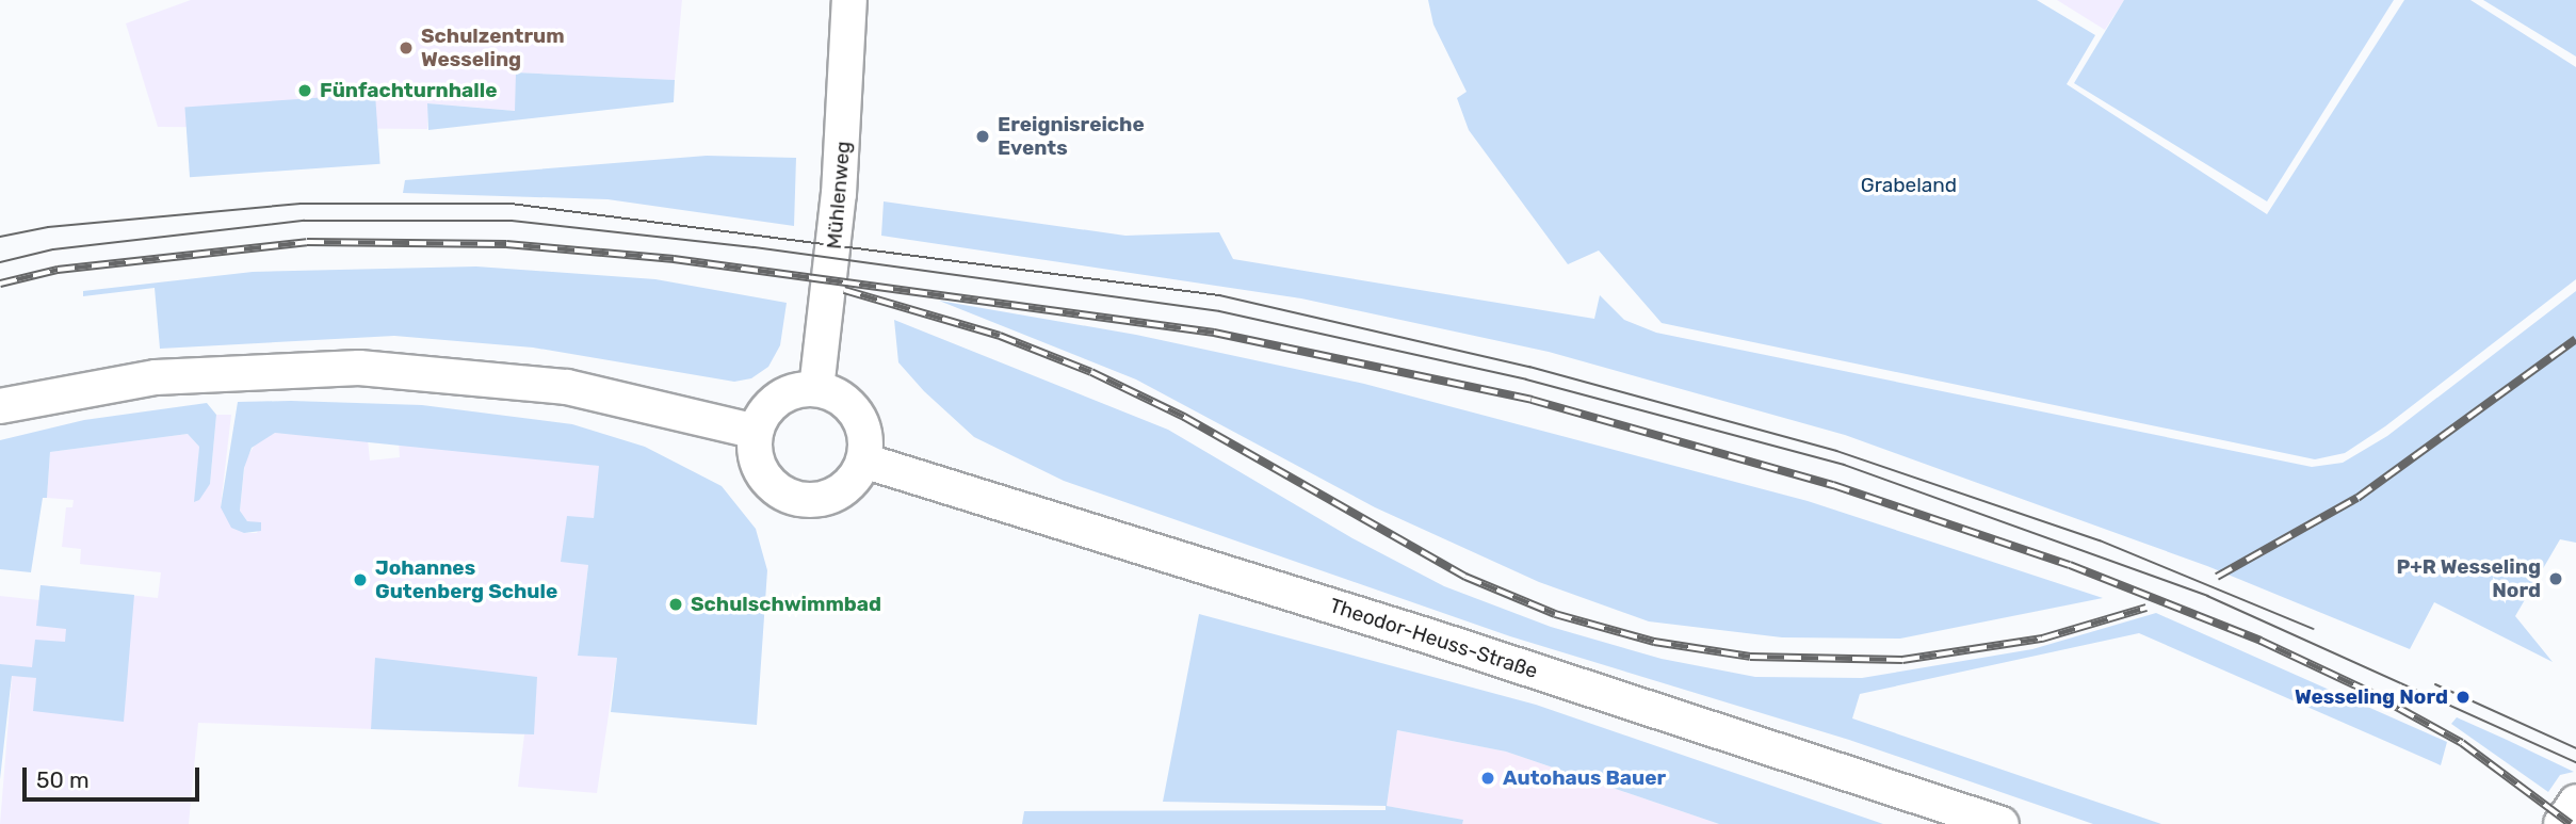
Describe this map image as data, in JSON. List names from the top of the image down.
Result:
{
  "streets": {
    "main road": ["Mühlenweg", "Theodor-Heuss-Straße"]
  },
  "crossings": [
    ["Mühlenweg", "Theodor-Heuss-Straße"]
  ],
  "parks": ["Grabeland"],
  "places": [
    "Schulzentrum Wesseling",
    "Fünfachturnhalle",
    "Ereignisreiche Events",
    "P+R Wesseling Nord",
    "Johannes Gutenberg Schule",
    "Schulschwimmbad",
    "Wesseling Nord",
    "Autohaus Bauer"
  ],
  "scale_bar": "50 m"
}
